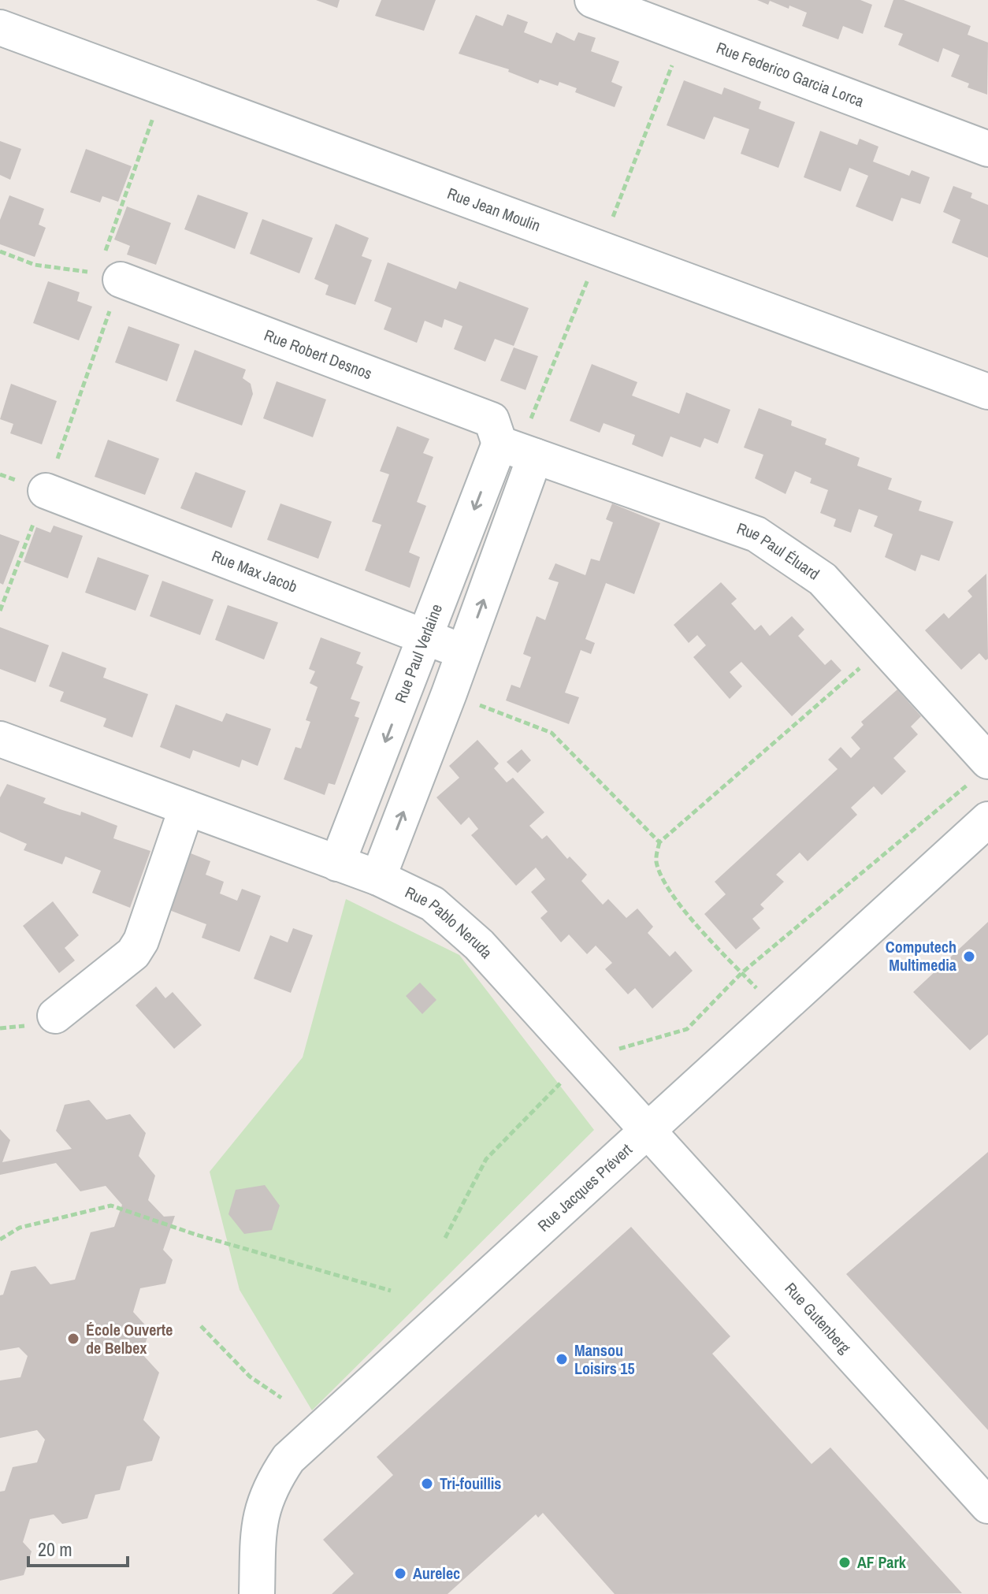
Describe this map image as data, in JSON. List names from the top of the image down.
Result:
{
  "streets": {
    "street": [
      "Rue Federico Garcia Lorca",
      "Rue Jean Moulin",
      "Rue Robert Desnos",
      "Rue Paul Éluard",
      "Rue Max Jacob",
      "Rue Paul Verlaine",
      "Rue Pablo Neruda",
      "Rue Jacques Prévert",
      "Rue Gutenberg"
    ]
  },
  "crossings": [
    ["Rue Robert Desnos", "Rue Paul Éluard"],
    ["Rue Robert Desnos", "Rue Paul Verlaine"],
    ["Rue Paul Éluard", "Rue Paul Verlaine"],
    ["Rue Max Jacob", "Rue Paul Verlaine"],
    ["Rue Paul Verlaine", "Rue Pablo Neruda"],
    ["Rue Pablo Neruda", "Rue Jacques Prévert"],
    ["Rue Pablo Neruda", "Rue Gutenberg"],
    ["Rue Jacques Prévert", "Rue Gutenberg"]
  ],
  "places": [
    "Computech Multimedia",
    "École Ouverte de Belbex",
    "Mansou Loisirs 15",
    "Tri-fouillis",
    "AF Park",
    "Aurelec"
  ],
  "scale_bar": "20 m"
}
